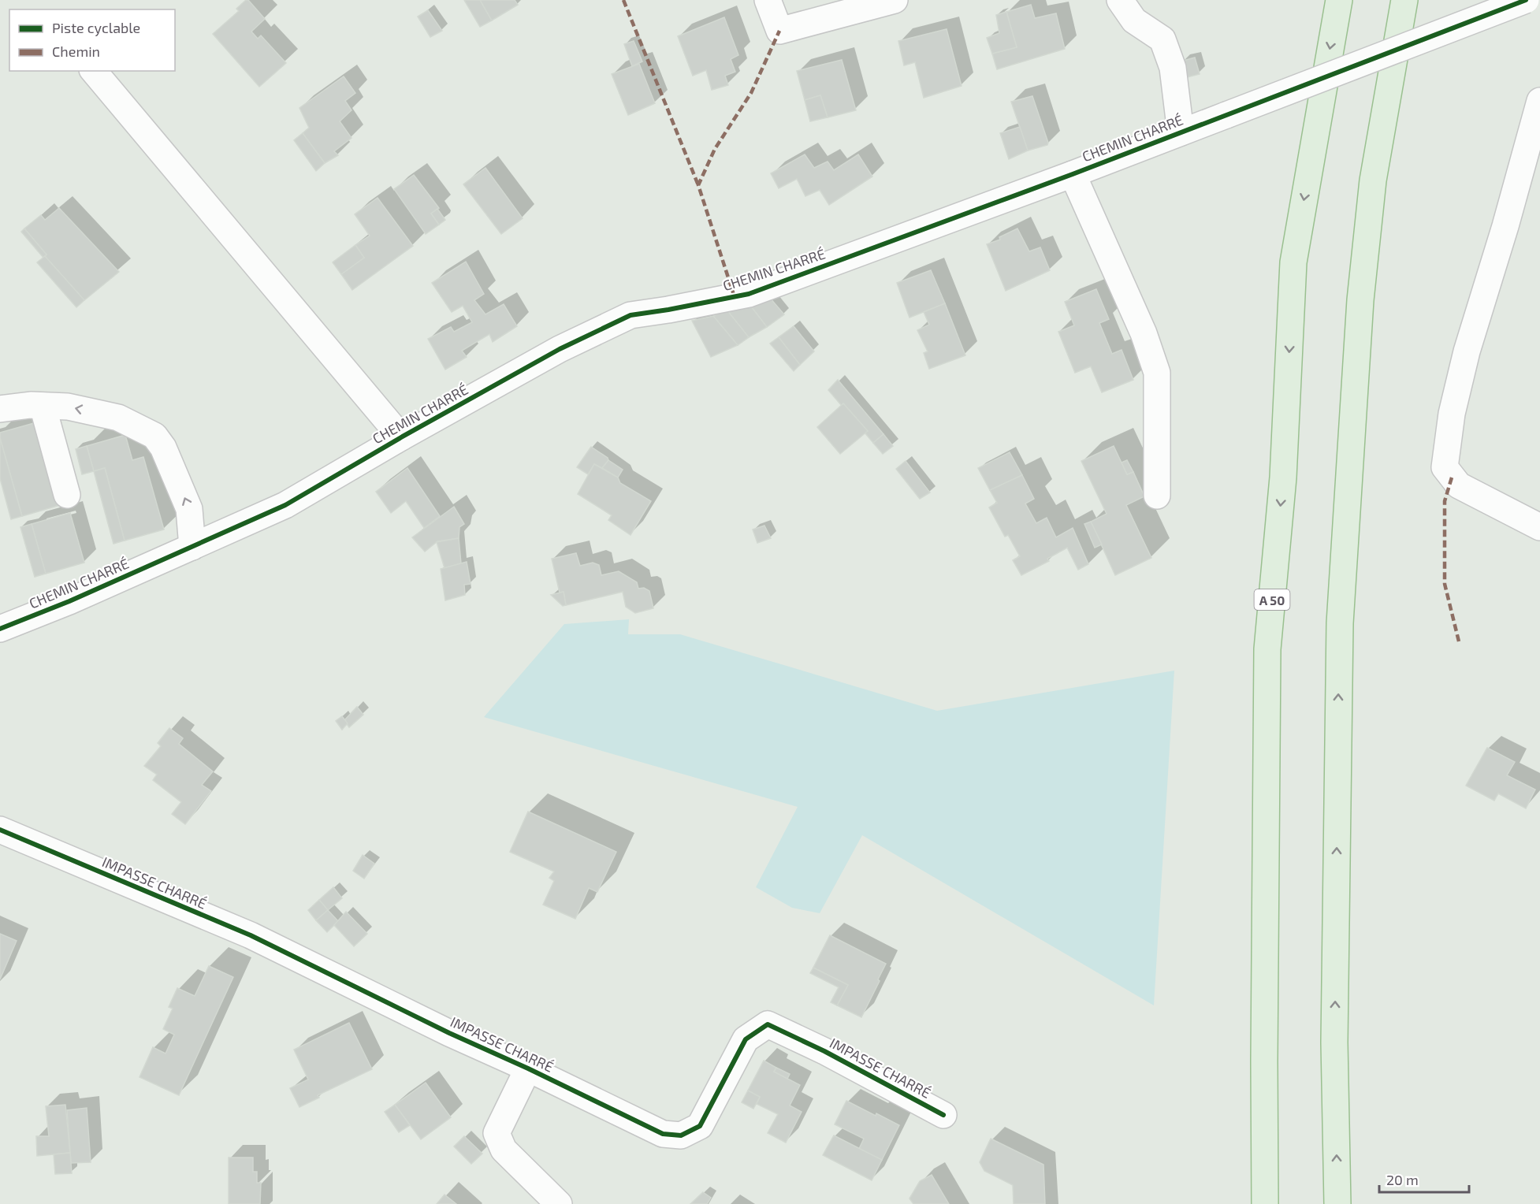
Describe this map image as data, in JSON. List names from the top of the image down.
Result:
{
  "streets": {
    "highway": ["A 50"],
    "street": ["CHEMIN CHARRÉ", "IMPASSE CHARRÉ"]
  },
  "legend": ["Piste cyclable", "Chemin"],
  "scale_bar": "20 m"
}
